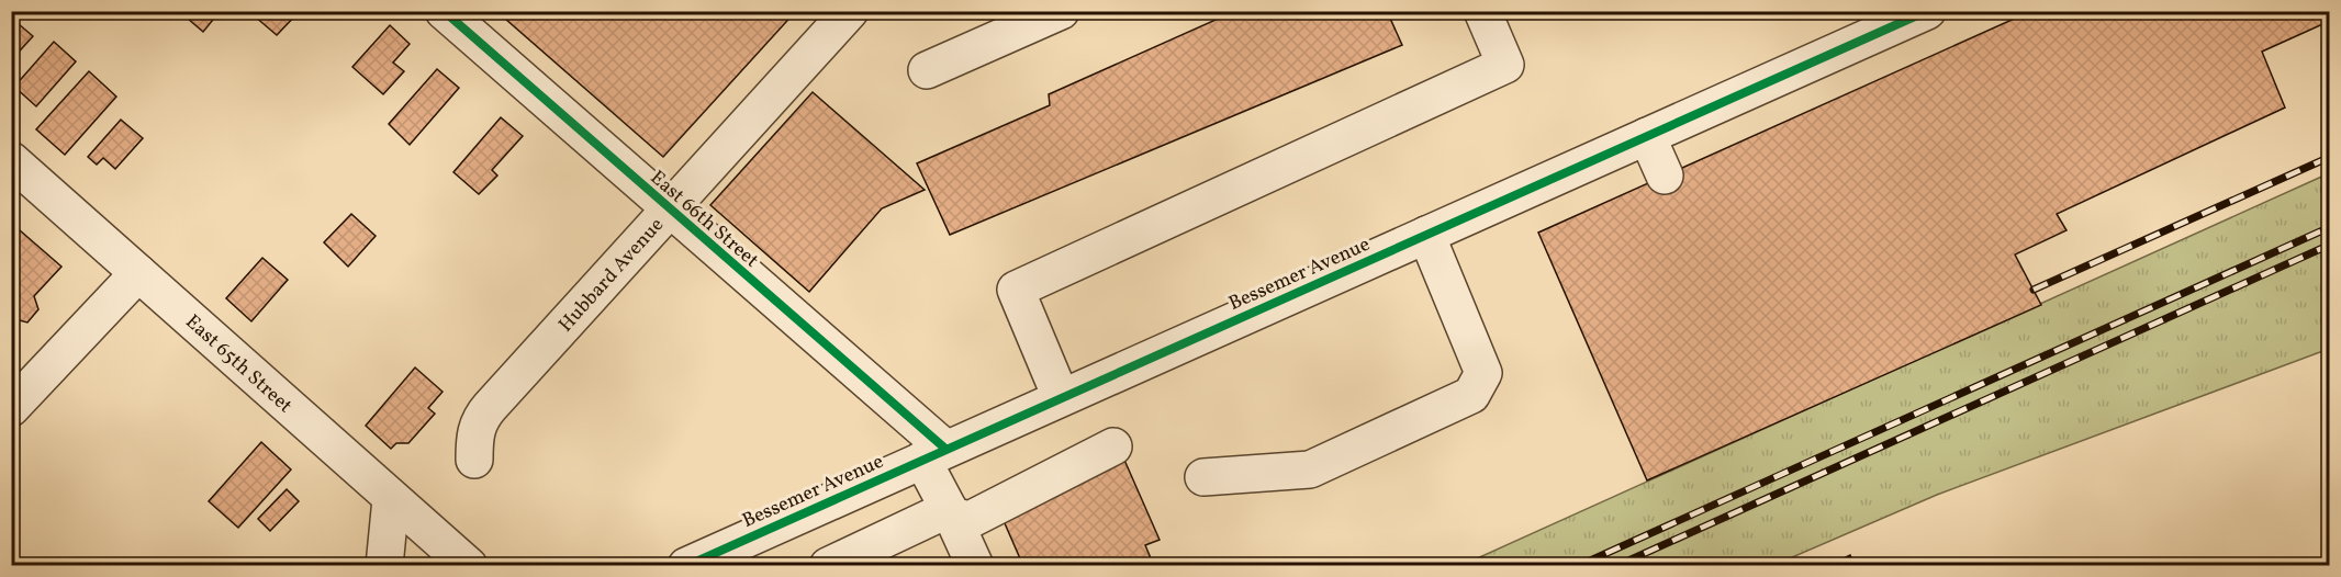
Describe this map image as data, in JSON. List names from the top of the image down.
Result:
{
  "streets": {
    "street": [
      "East 66th Street",
      "Bessemer Avenue",
      "Hubbard Avenue",
      "East 65th Street"
    ]
  },
  "crossings": [
    ["East 66th Street", "Bessemer Avenue"],
    ["East 66th Street", "Hubbard Avenue"]
  ]
}
